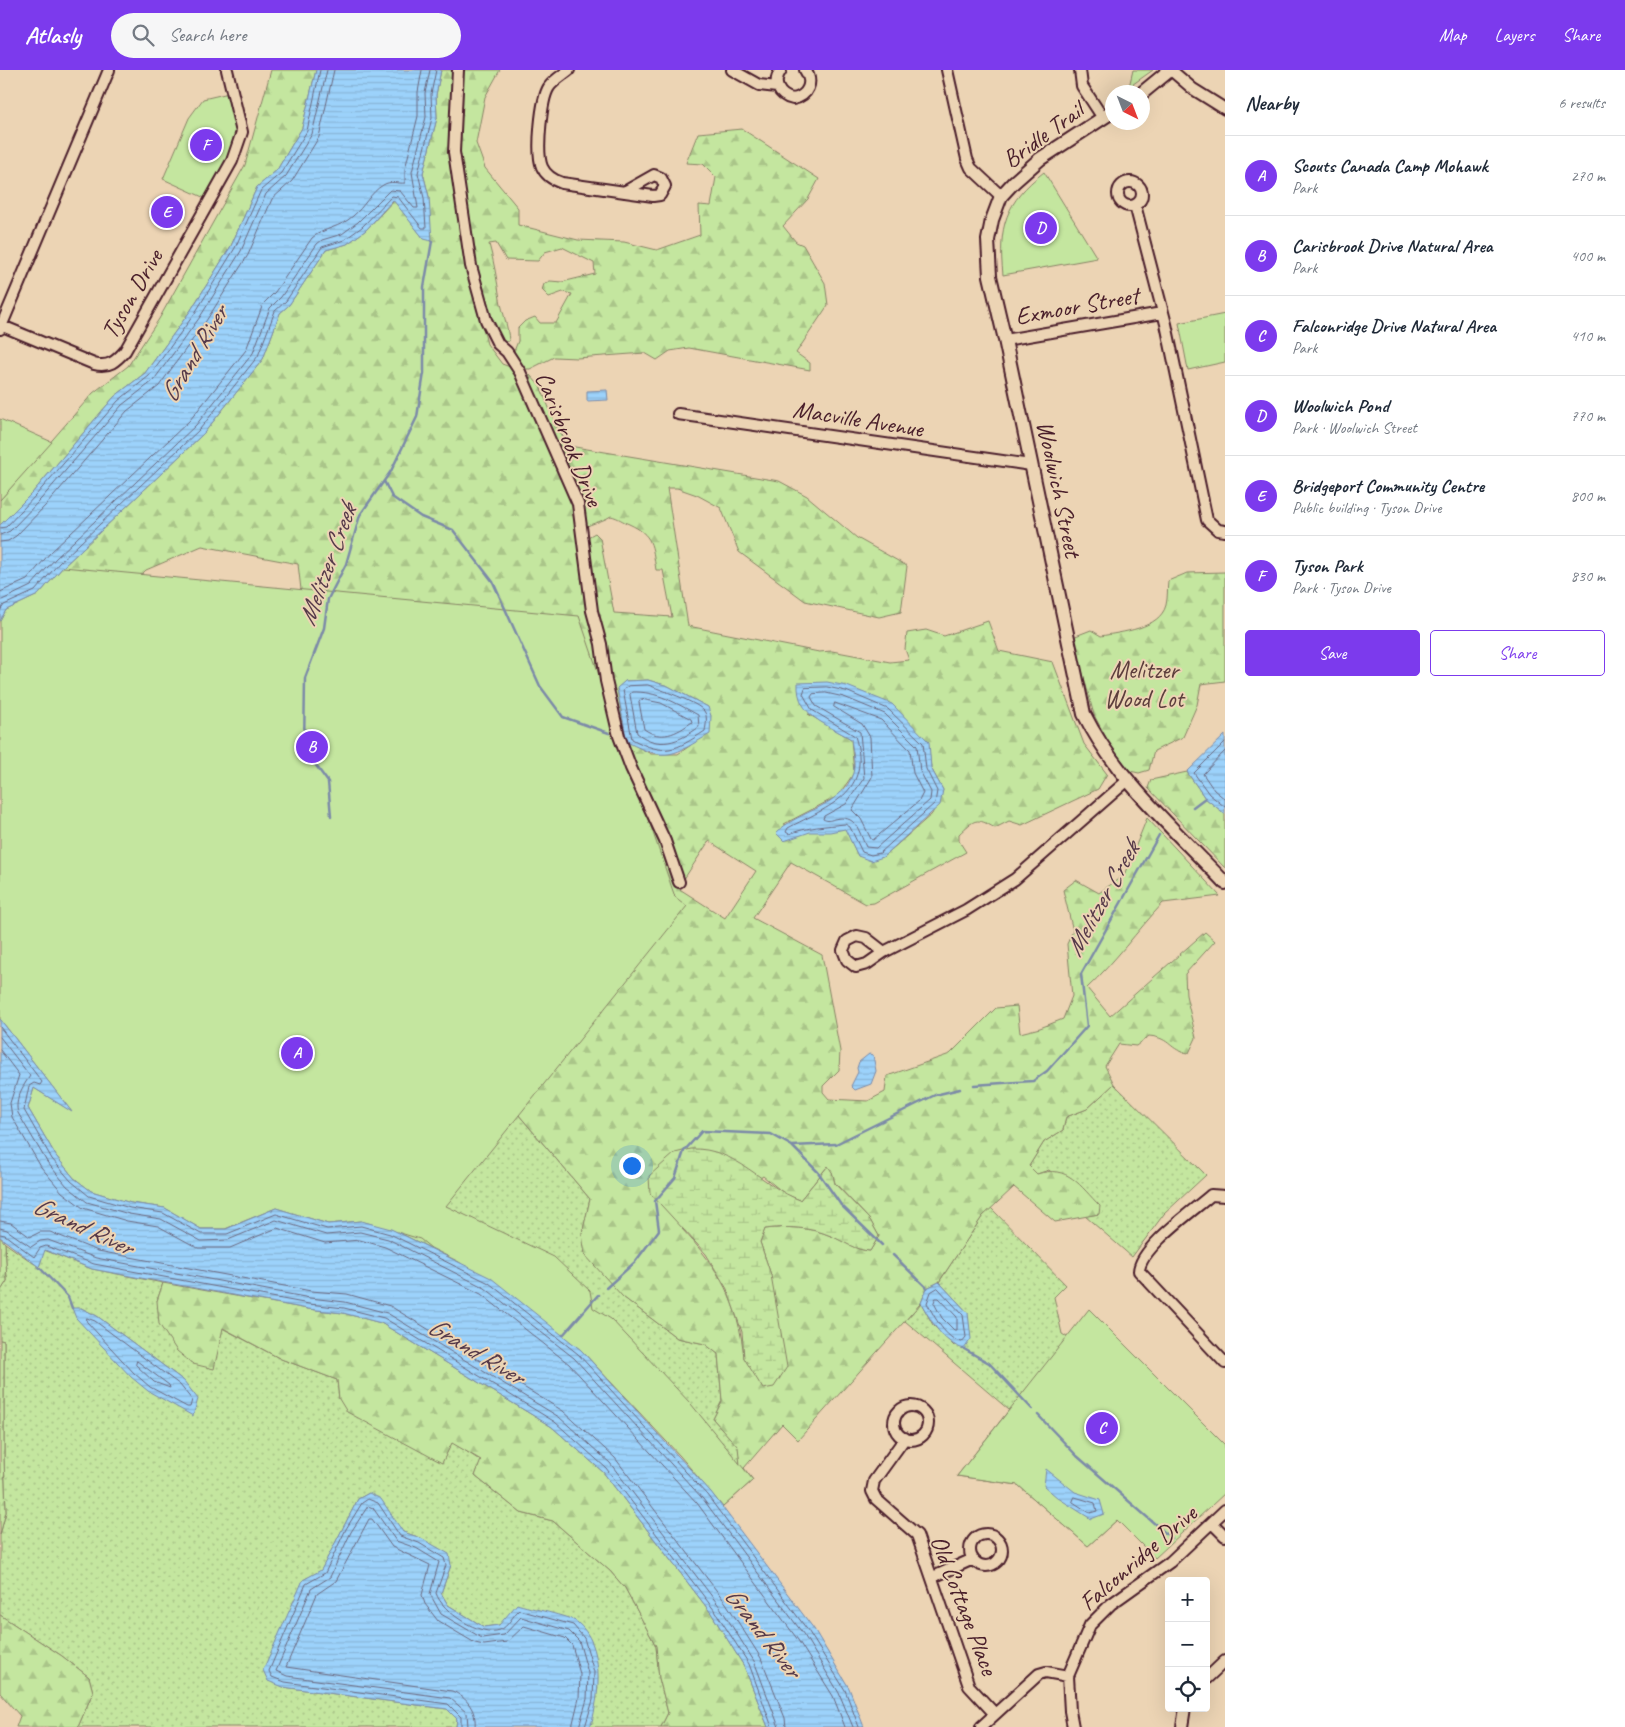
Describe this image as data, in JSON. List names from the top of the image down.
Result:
{
  "streets": {
    "street": [
      "Bridle Trail",
      "Tyson Drive",
      "Exmoor Street",
      "Macville Avenue",
      "Carisbrook Drive",
      "Woolwich Street",
      "Falconridge Drive",
      "Old Cottage Place"
    ]
  },
  "crossings": [
    ["Bridle Trail", "Woolwich Street"],
    ["Exmoor Street", "Woolwich Street"],
    ["Macville Avenue", "Woolwich Street"]
  ],
  "water": ["Grand River", "Melitzer Creek"],
  "parks": ["Melitzer Wood Lot"],
  "north": "bottom right",
  "page": {
    "header": "Atlasly",
    "search": "Search here",
    "nav": ["Map", "Layers", "Share"],
    "heading": ["Nearby", "6 results"],
    "pins": [
      "F",
      "E",
      "D",
      "B",
      "A",
      "C"
    ],
    "list": [
      {
        "mark": "A",
        "name": "Scouts Canada Camp Mohawk",
        "note": "Park",
        "value": "270 m"
      },
      {
        "mark": "B",
        "name": "Carisbrook Drive Natural Area",
        "note": "Park",
        "value": "400 m"
      },
      {
        "mark": "C",
        "name": "Falconridge Drive Natural Area",
        "note": "Park",
        "value": "410 m"
      },
      {
        "mark": "D",
        "name": "Woolwich Pond",
        "note": "Park · Woolwich Street",
        "value": "770 m"
      },
      {
        "mark": "E",
        "name": "Bridgeport Community Centre",
        "note": "Public building · Tyson Drive",
        "value": "800 m"
      },
      {
        "mark": "F",
        "name": "Tyson Park",
        "note": "Park · Tyson Drive",
        "value": "830 m"
      }
    ],
    "buttons": ["Save", "Share"],
    "map_buttons": ["+", "−"]
  }
}
